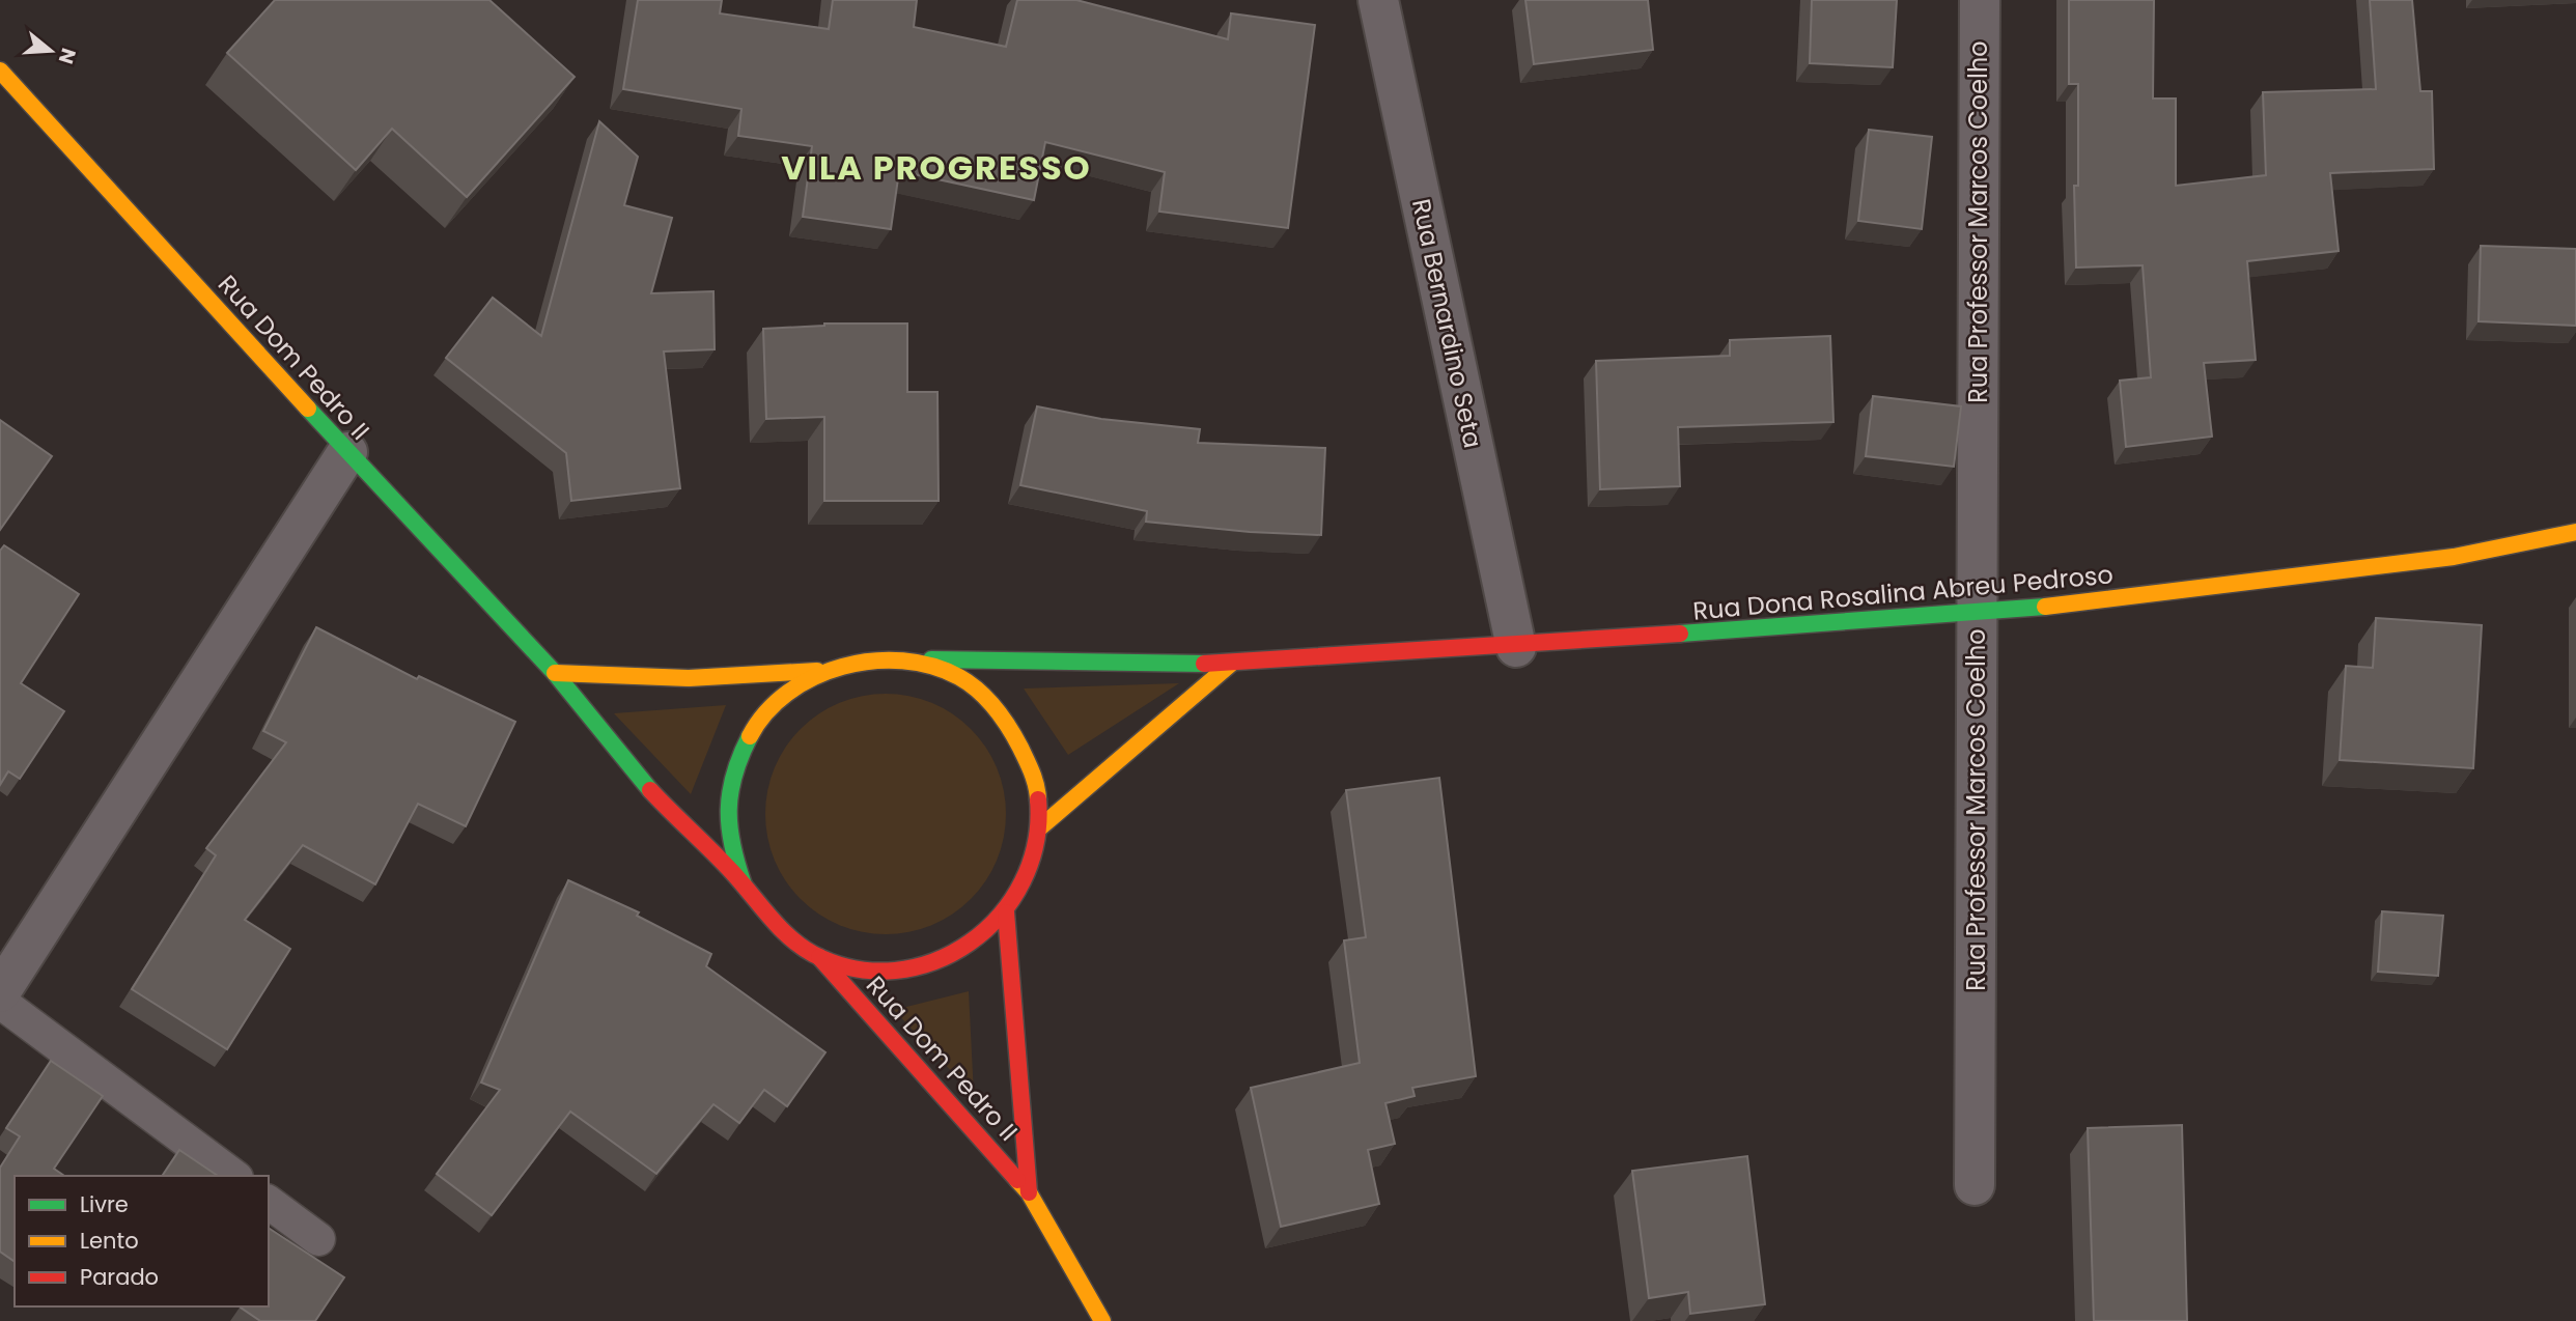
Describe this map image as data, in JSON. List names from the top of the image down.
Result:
{
  "streets": {
    "main road": ["Rua Dom Pedro II", "Rua Dona Rosalina Abreu Pedroso"],
    "street": ["Rua Professor Marcos Coelho", "Rua Bernardino Seta"]
  },
  "crossings": [
    ["Rua Professor Marcos Coelho", "Rua Dona Rosalina Abreu Pedroso"],
    ["Rua Bernardino Seta", "Rua Dona Rosalina Abreu Pedroso"],
    ["Rua Dom Pedro II", "Rua Dona Rosalina Abreu Pedroso"]
  ],
  "districts": ["VILA PROGRESSO"],
  "legend": ["Livre", "Lento", "Parado"],
  "north": "right"
}
